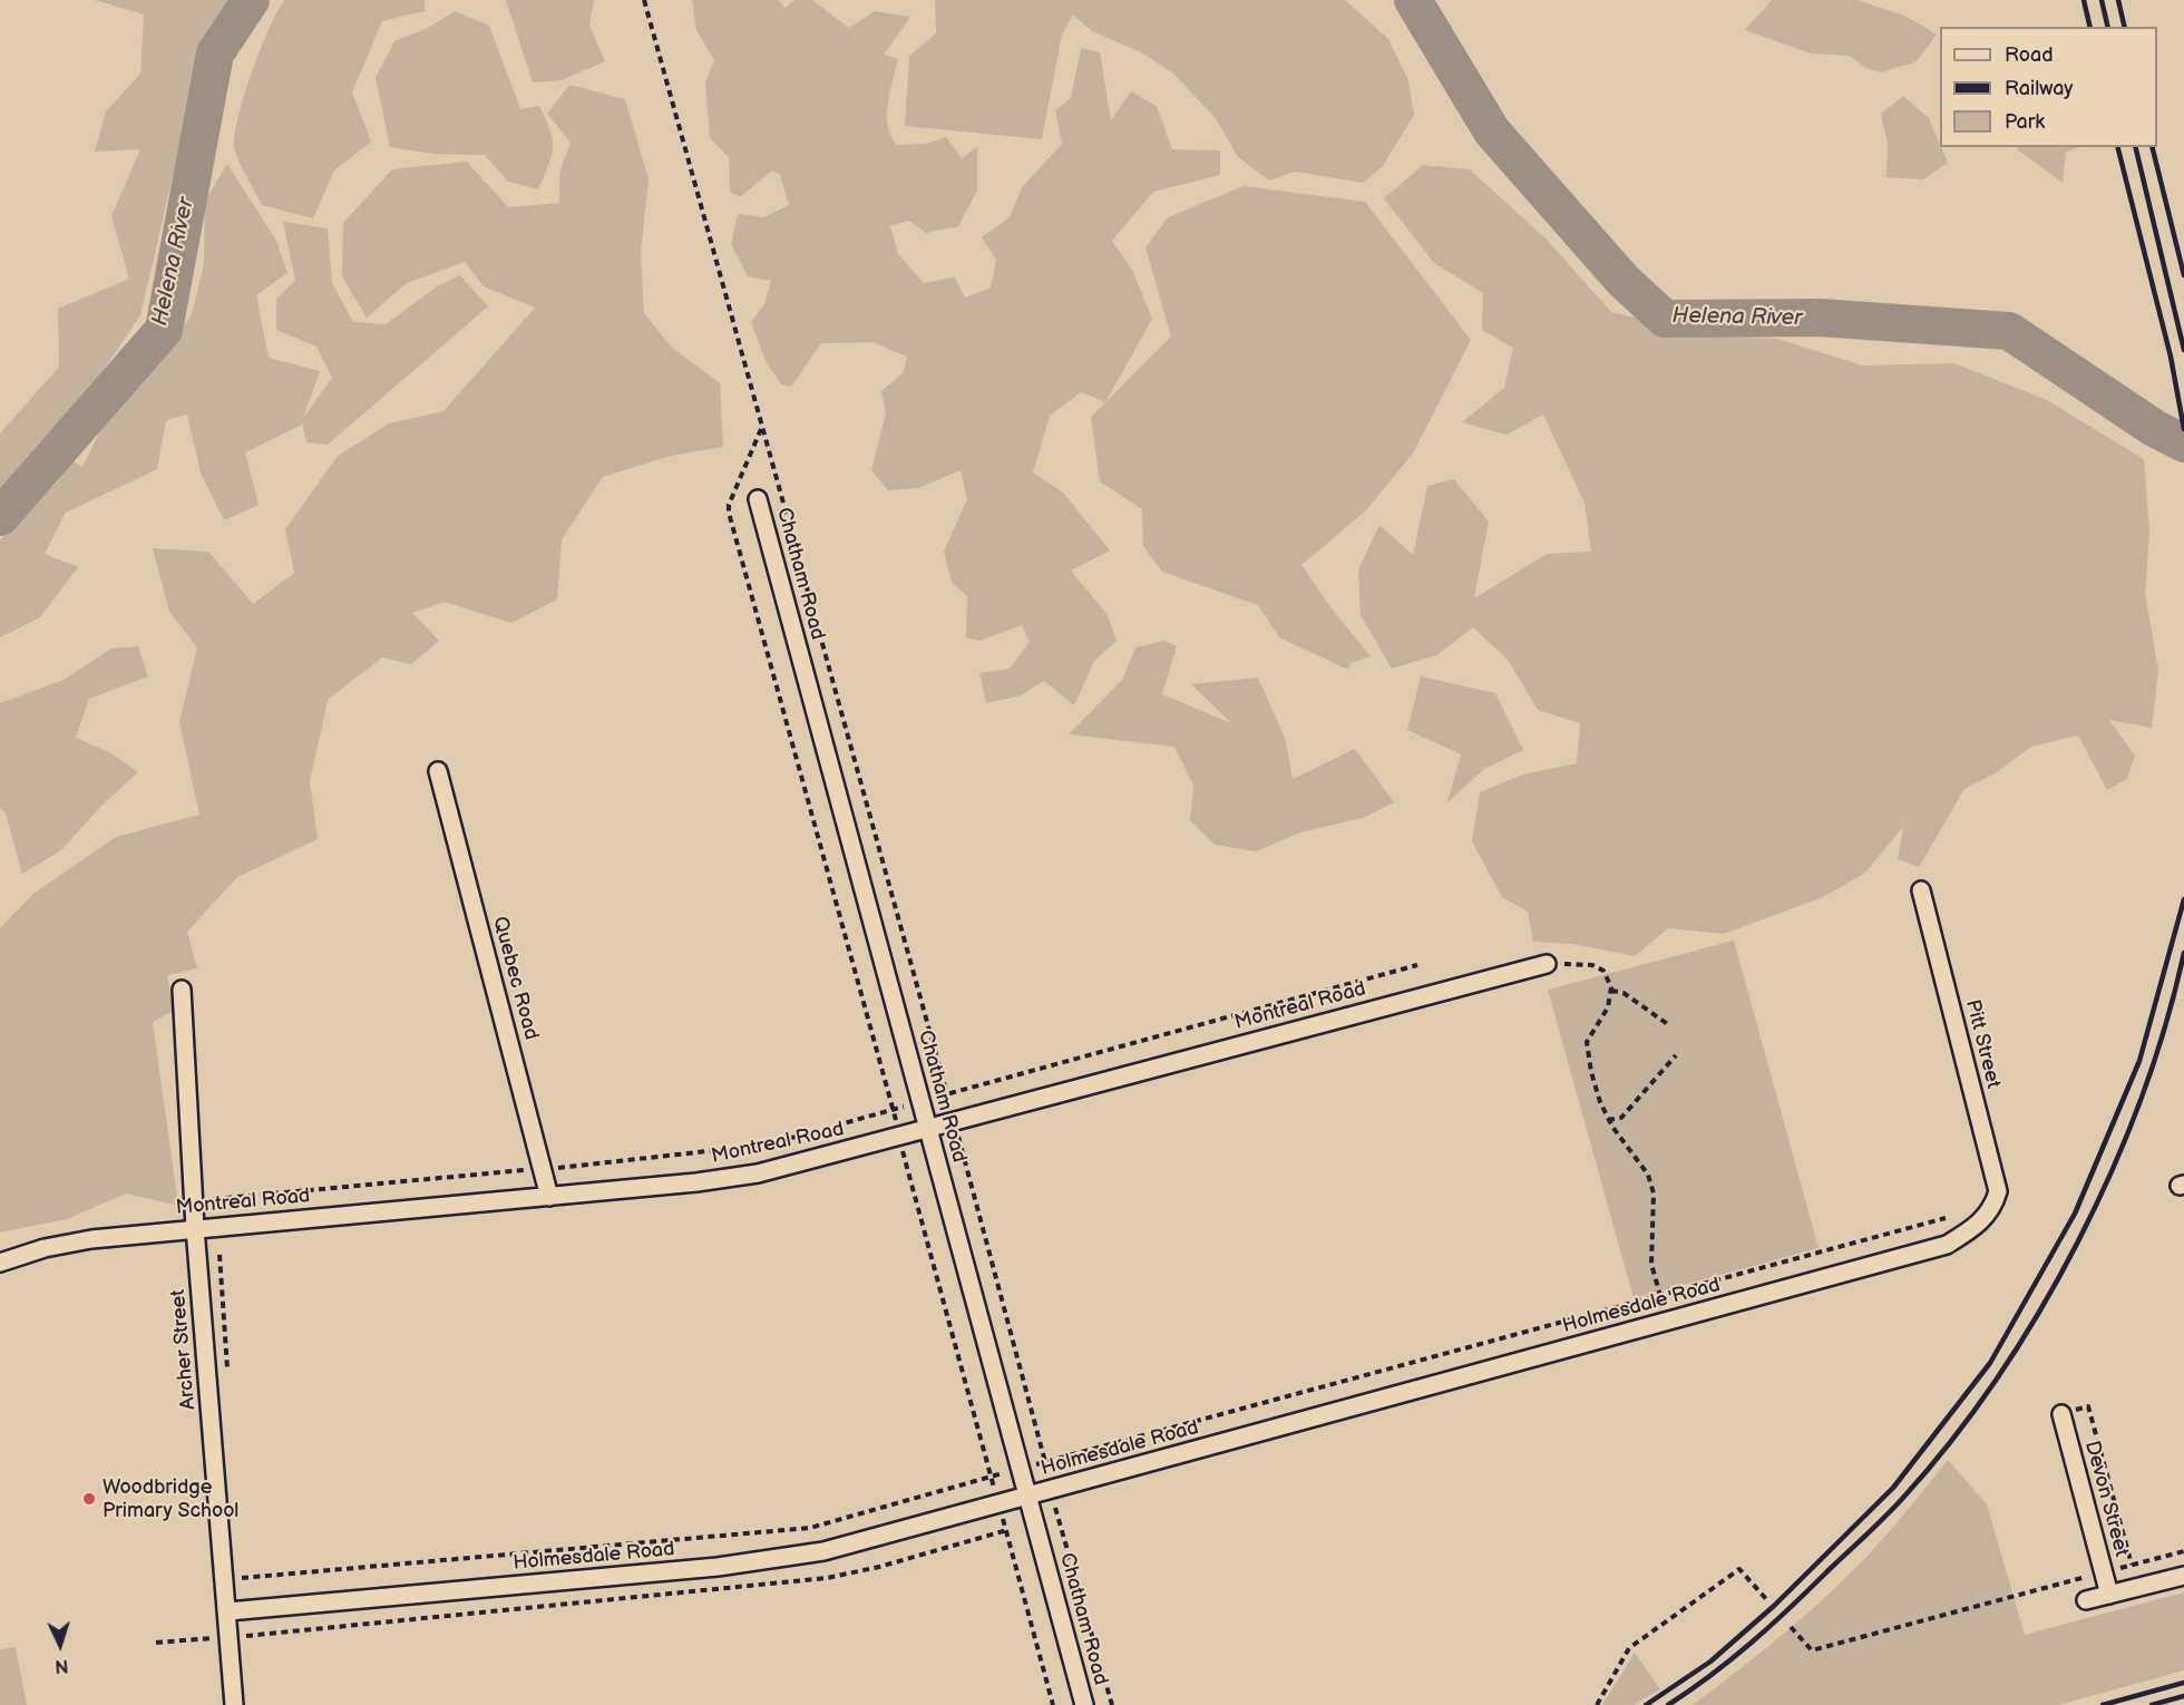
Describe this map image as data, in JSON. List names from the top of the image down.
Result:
{
  "streets": {
    "street": [
      "Chatham Road",
      "Quebec Road",
      "Montreal Road",
      "Pitt Street",
      "Holmesdale Road",
      "Archer Street",
      "Devon Street"
    ]
  },
  "crossings": [
    ["Chatham Road", "Montreal Road"],
    ["Chatham Road", "Holmesdale Road"],
    ["Quebec Road", "Montreal Road"],
    ["Montreal Road", "Archer Street"],
    ["Pitt Street", "Holmesdale Road"],
    ["Holmesdale Road", "Archer Street"]
  ],
  "water": ["Helena River"],
  "places": ["Woodbridge Primary School"],
  "legend": ["Road", "Railway", "Park"],
  "north": "bottom"
}
